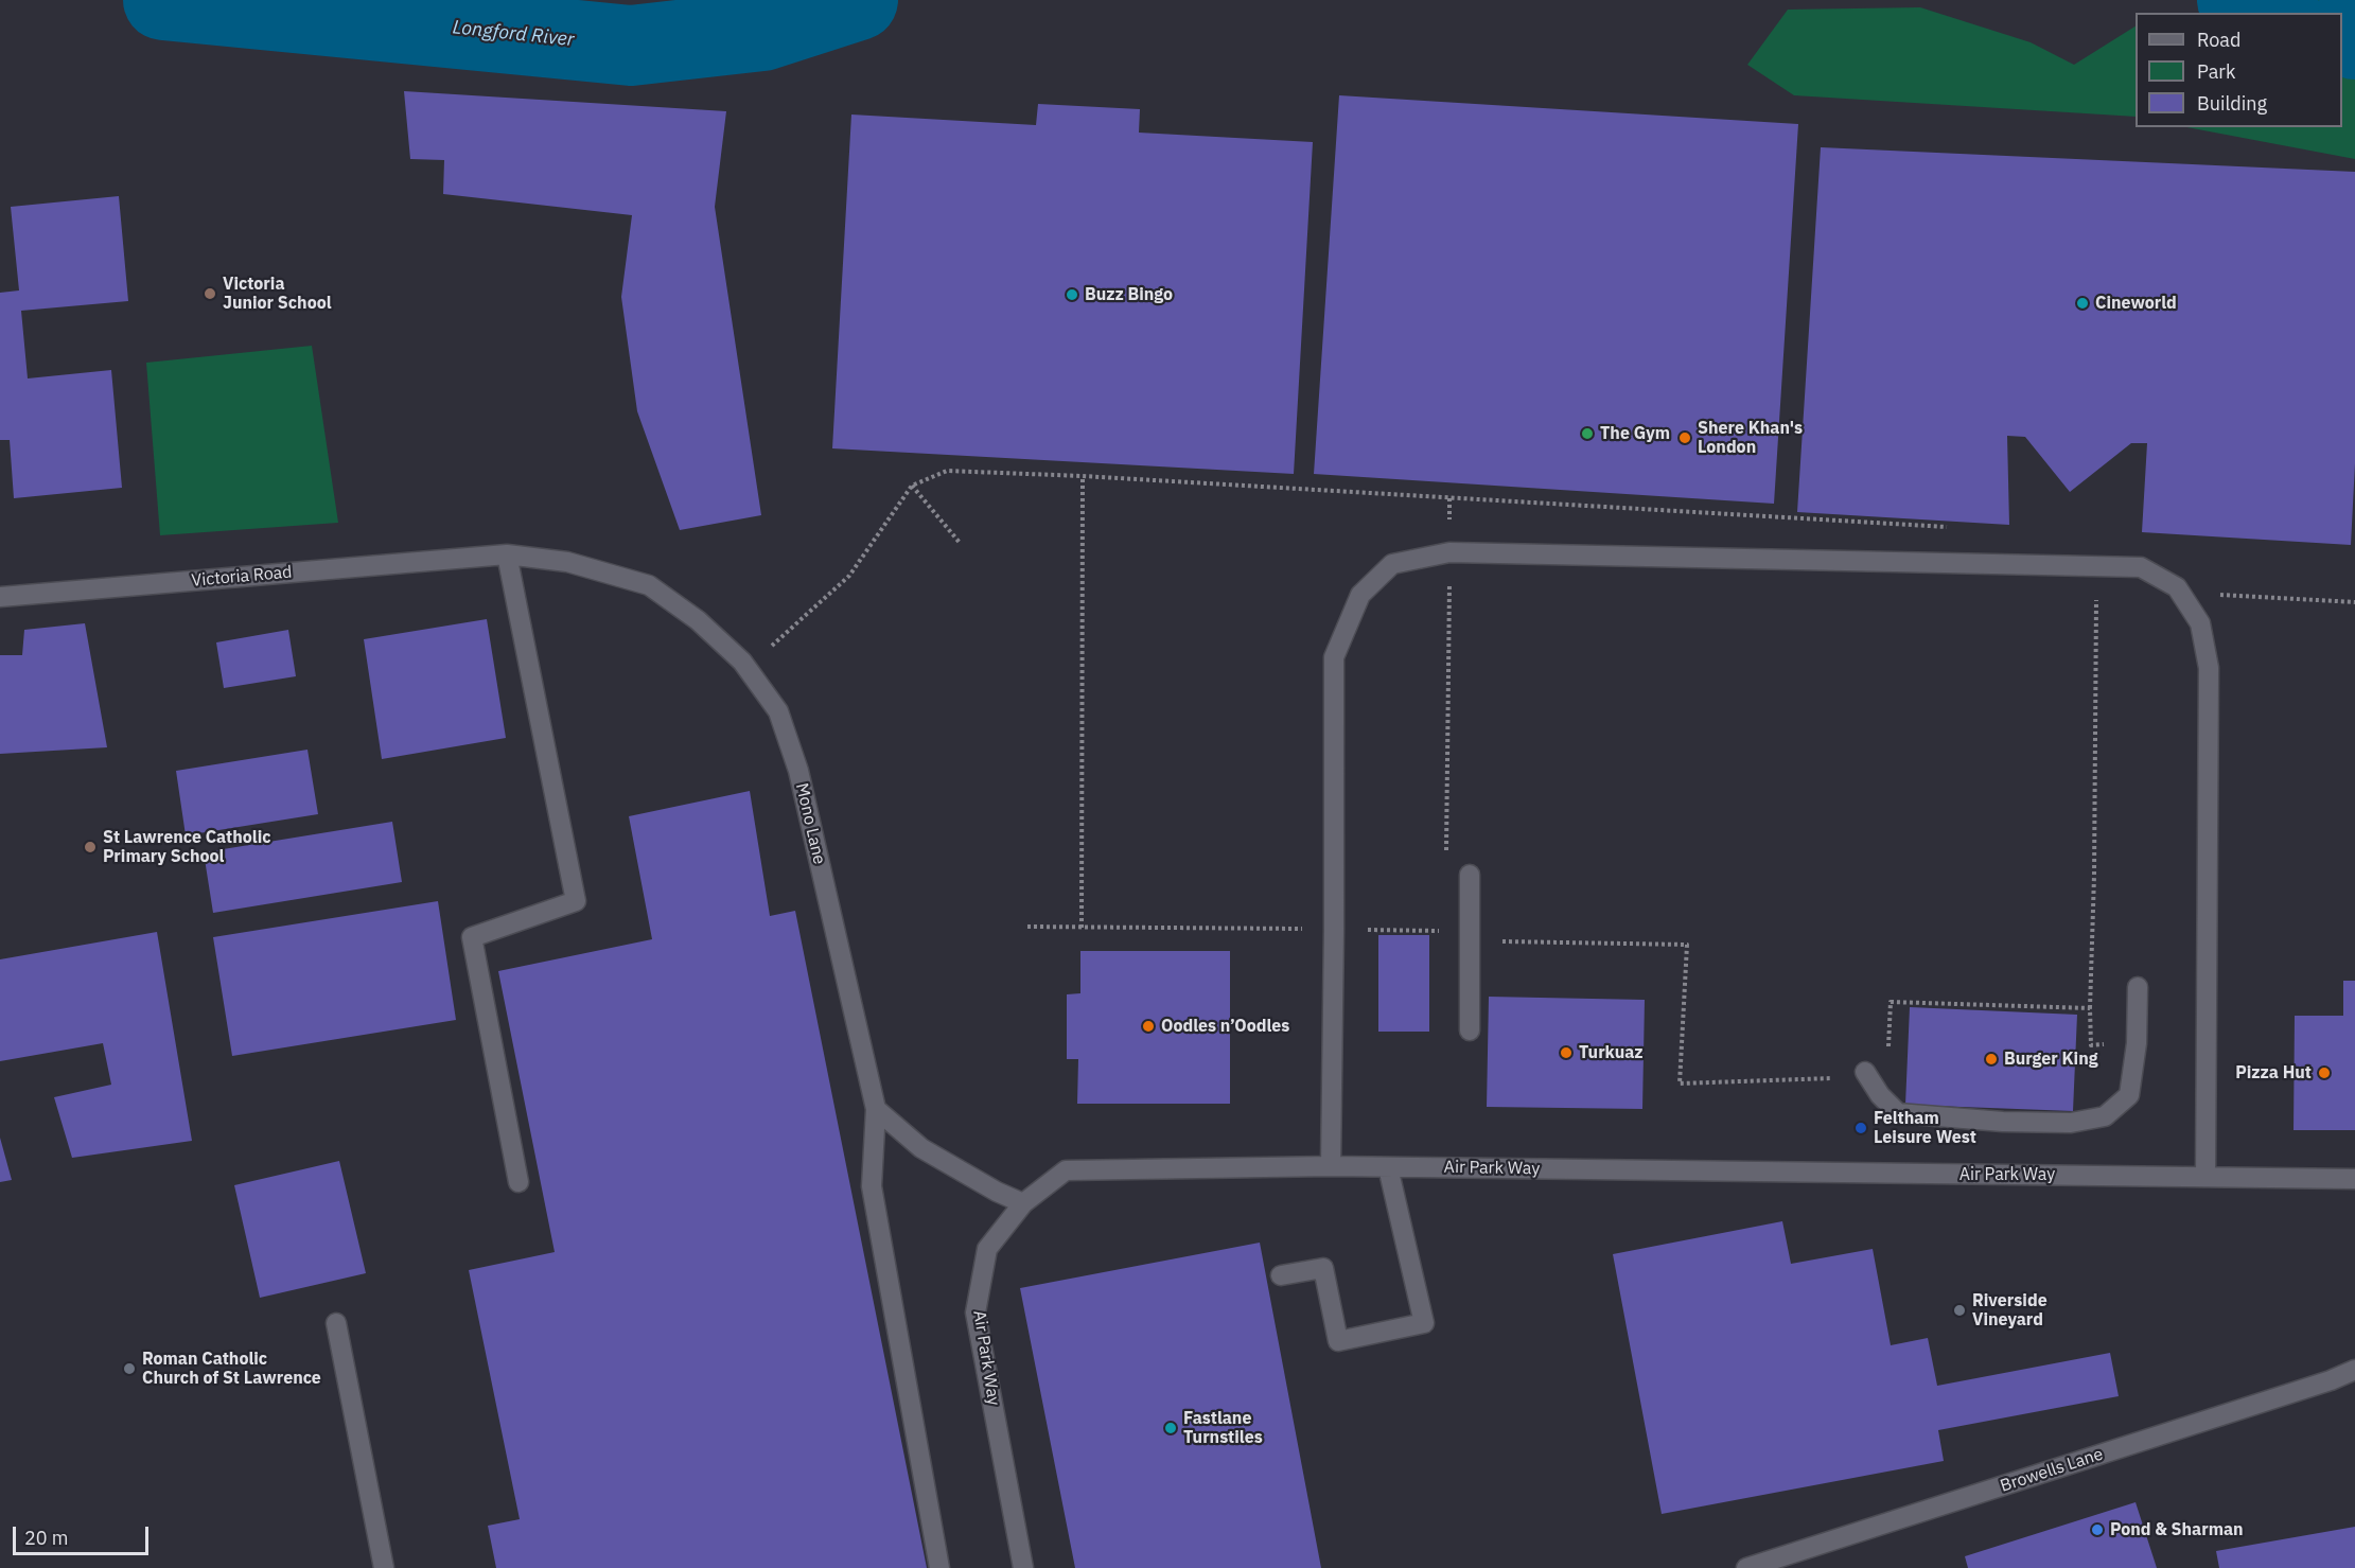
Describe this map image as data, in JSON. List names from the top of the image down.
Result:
{
  "streets": {
    "street": [
      "Victoria Road",
      "Mono Lane",
      "Air Park Way",
      "Browells Lane"
    ]
  },
  "crossings": [
    ["Victoria Road", "Mono Lane"]
  ],
  "water": ["Longford River"],
  "places": [
    "Victoria Junior School",
    "Buzz Bingo",
    "Cineworld",
    "The Gym",
    "Shere Khan's London",
    "St Lawrence Catholic Primary School",
    "Oodles n’Oodles",
    "Turkuaz",
    "Burger King",
    "Pizza Hut",
    "Feltham Leisure West",
    "Riverside Vineyard",
    "Roman Catholic Church of St Lawrence",
    "Fastlane Turnstiles",
    "Pond & Sharman"
  ],
  "legend": ["Road", "Park", "Building"],
  "scale_bar": "20 m"
}
